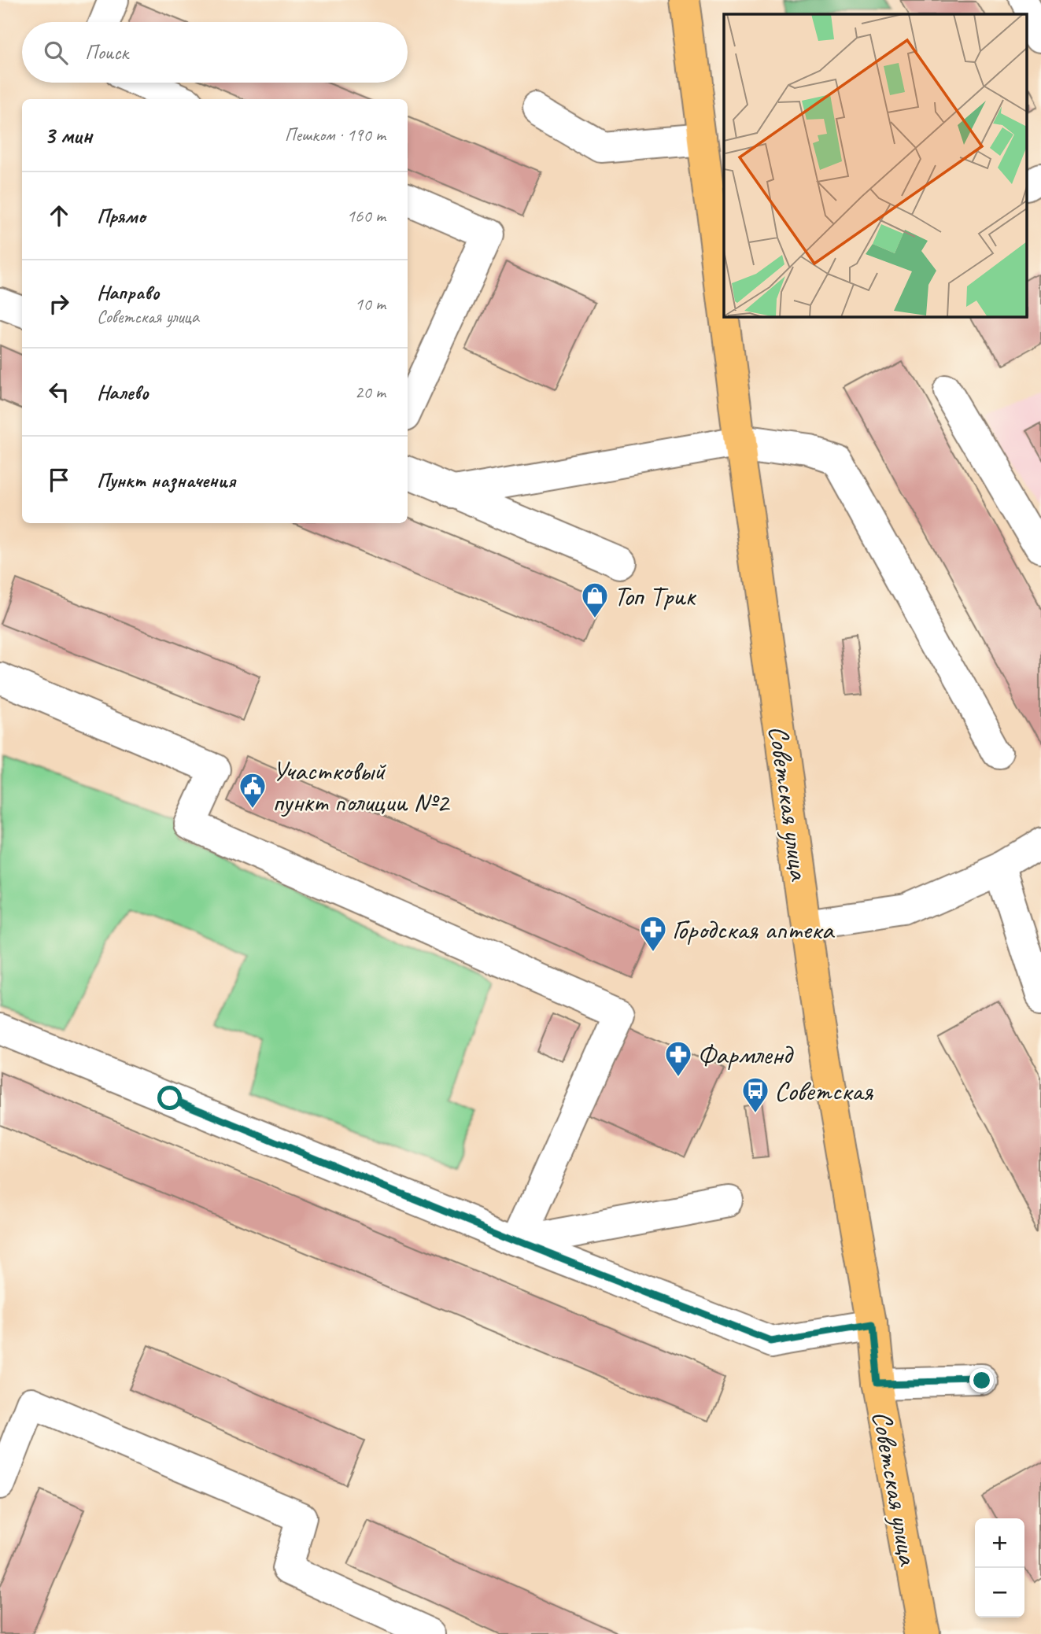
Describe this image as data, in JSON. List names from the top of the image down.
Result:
{
  "streets": {
    "main road": ["Советская улица"]
  },
  "places": {
    "shop": ["Топ Трик"],
    "public building": ["Участковый пункт полиции №2"],
    "pharmacy": ["Городская аптека", "Фармленд"],
    "bus stop": ["Советская"]
  },
  "page": {
    "search": "Поиск",
    "heading": ["3 мин", "Пешком · 190 m"],
    "list": [
      ["Прямо", "160 m"],
      ["Направо", "Советская улица", "10 m"],
      ["Налево", "20 m"],
      "Пункт назначения"
    ],
    "map_buttons": ["+", "−"]
  }
}
